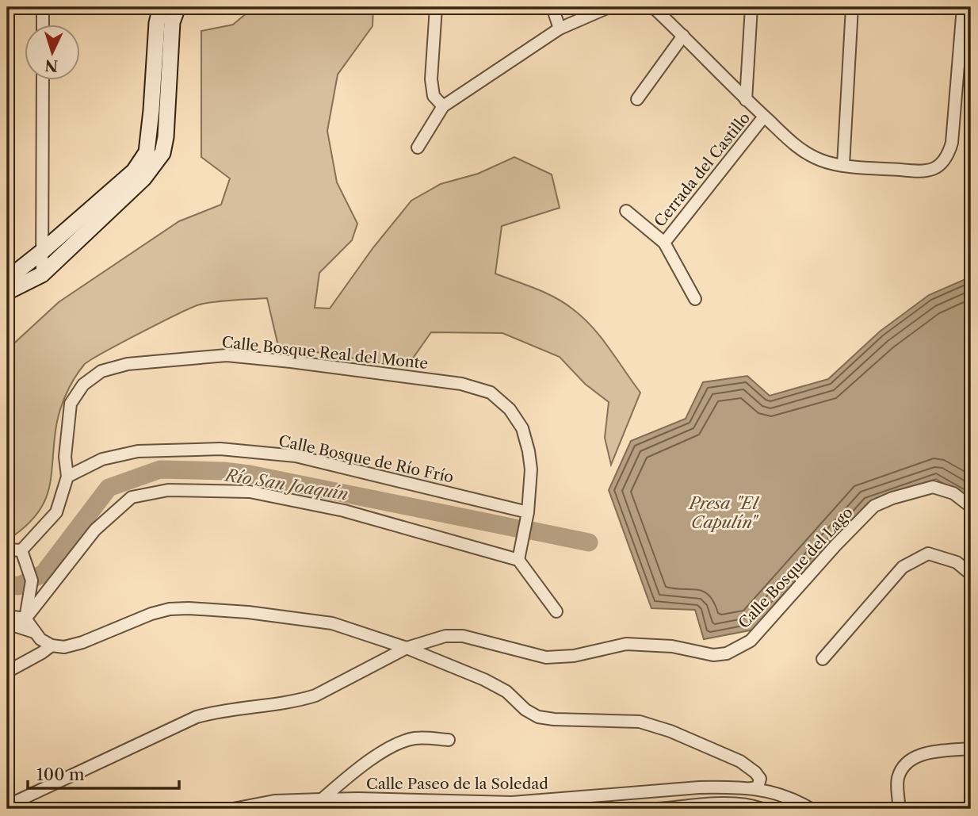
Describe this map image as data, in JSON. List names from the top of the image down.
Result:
{
  "streets": {
    "street": [
      "Cerrada del Castillo",
      "Calle Bosque Real del Monte",
      "Calle Bosque de Río Frío",
      "Calle Bosque del Lago",
      "Calle Paseo de la Soledad"
    ]
  },
  "crossings": [
    ["Calle Bosque Real del Monte", "Calle Bosque de Río Frío"]
  ],
  "water": ["Río San Joaquín", "Presa \"El Capulín\""],
  "scale_bar": "100 m",
  "north": "bottom"
}
